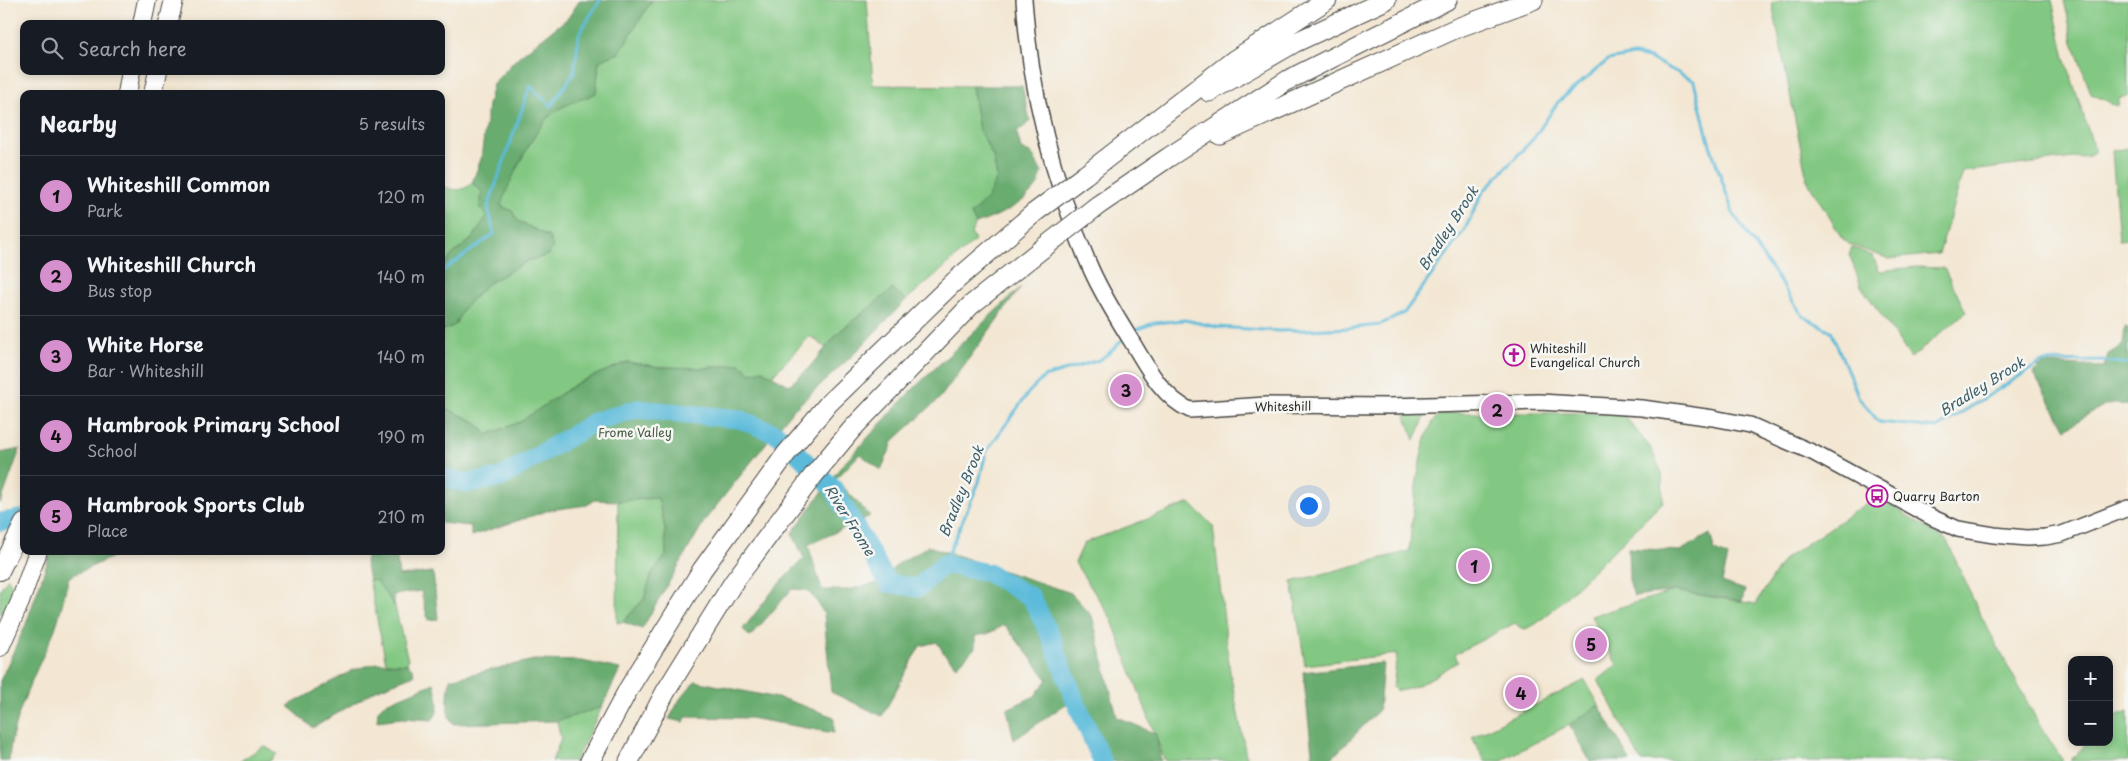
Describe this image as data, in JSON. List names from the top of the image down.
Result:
{
  "streets": {
    "main road": ["Whiteshill"]
  },
  "water": ["Bradley Brook", "River Frome"],
  "parks": ["Frome Valley"],
  "places": {
    "church": ["Whiteshill Evangelical Church"],
    "bus stop": ["Quarry Barton"]
  },
  "page": {
    "search": "Search here",
    "heading": ["Nearby", "5 results"],
    "list": [
      {
        "mark": "1",
        "name": "Whiteshill Common",
        "note": "Park",
        "value": "120 m"
      },
      {
        "mark": "2",
        "name": "Whiteshill Church",
        "note": "Bus stop",
        "value": "140 m"
      },
      {
        "mark": "3",
        "name": "White Horse",
        "note": "Bar · Whiteshill",
        "value": "140 m"
      },
      {
        "mark": "4",
        "name": "Hambrook Primary School",
        "note": "School",
        "value": "190 m"
      },
      {
        "mark": "5",
        "name": "Hambrook Sports Club",
        "note": "Place",
        "value": "210 m"
      }
    ],
    "pins": [
      "3",
      "2",
      "1",
      "5",
      "4"
    ],
    "map_buttons": ["+", "−"]
  }
}
